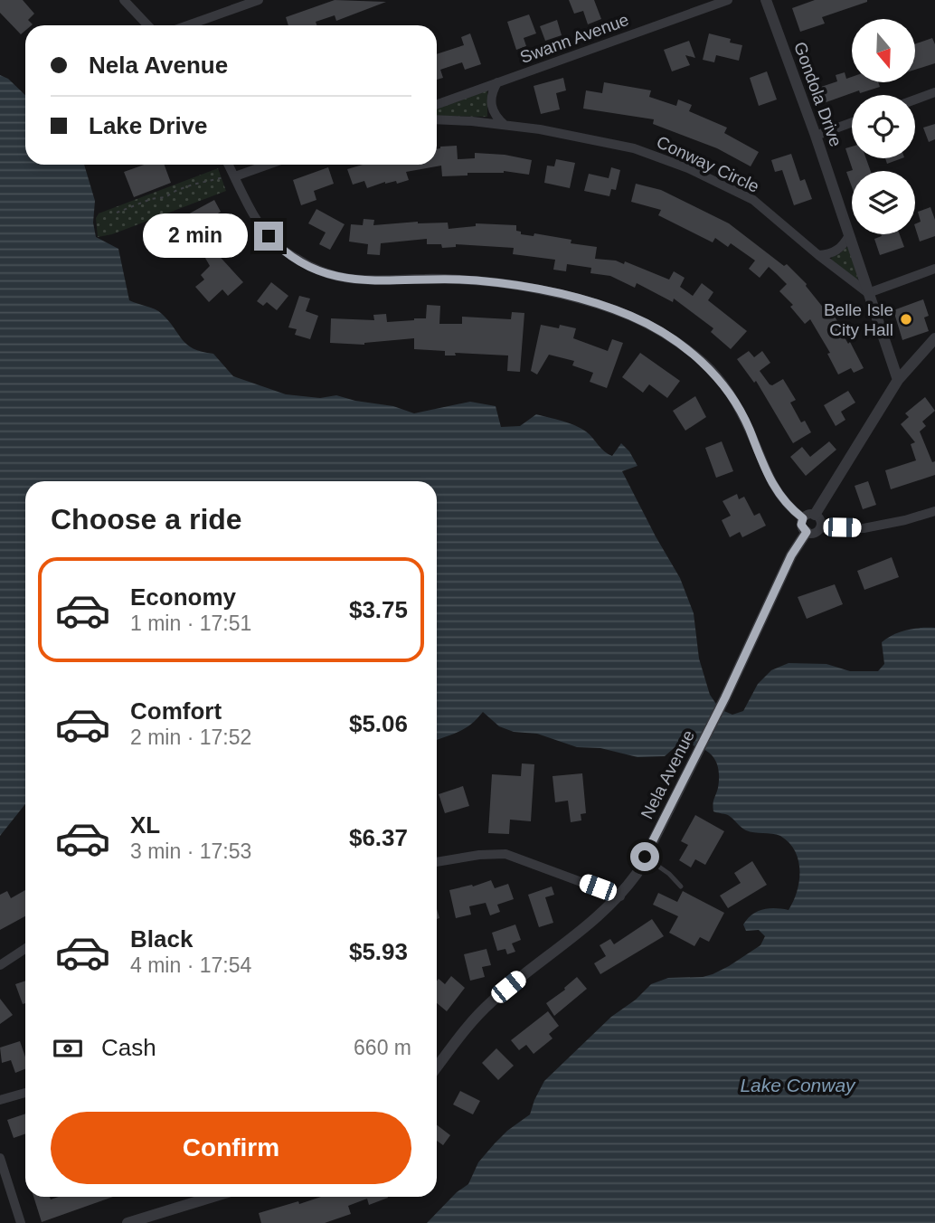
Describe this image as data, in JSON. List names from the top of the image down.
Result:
{
  "streets": {
    "street": [
      "Swann Avenue",
      "Gondola Drive",
      "Conway Circle",
      "Nela Avenue"
    ]
  },
  "crossings": [
    ["Gondola Drive", "Conway Circle"]
  ],
  "water": ["Lake Conway"],
  "places": ["Belle Isle City Hall"],
  "north": "bottom",
  "page": {
    "banner": ["Nela Avenue", "Lake Drive"],
    "bubble": "2 min",
    "heading": "Choose a ride",
    "list": [
      {
        "name": "Economy",
        "note": "1 min · 17:51",
        "value": "$3.75"
      },
      {
        "name": "Comfort",
        "note": "2 min · 17:52",
        "value": "$5.06"
      },
      {
        "name": "XL",
        "note": "3 min · 17:53",
        "value": "$6.37"
      },
      {
        "name": "Black",
        "note": "4 min · 17:54",
        "value": "$5.93"
      }
    ],
    "pay": ["Cash", "660 m"],
    "buttons": "Confirm"
  }
}
